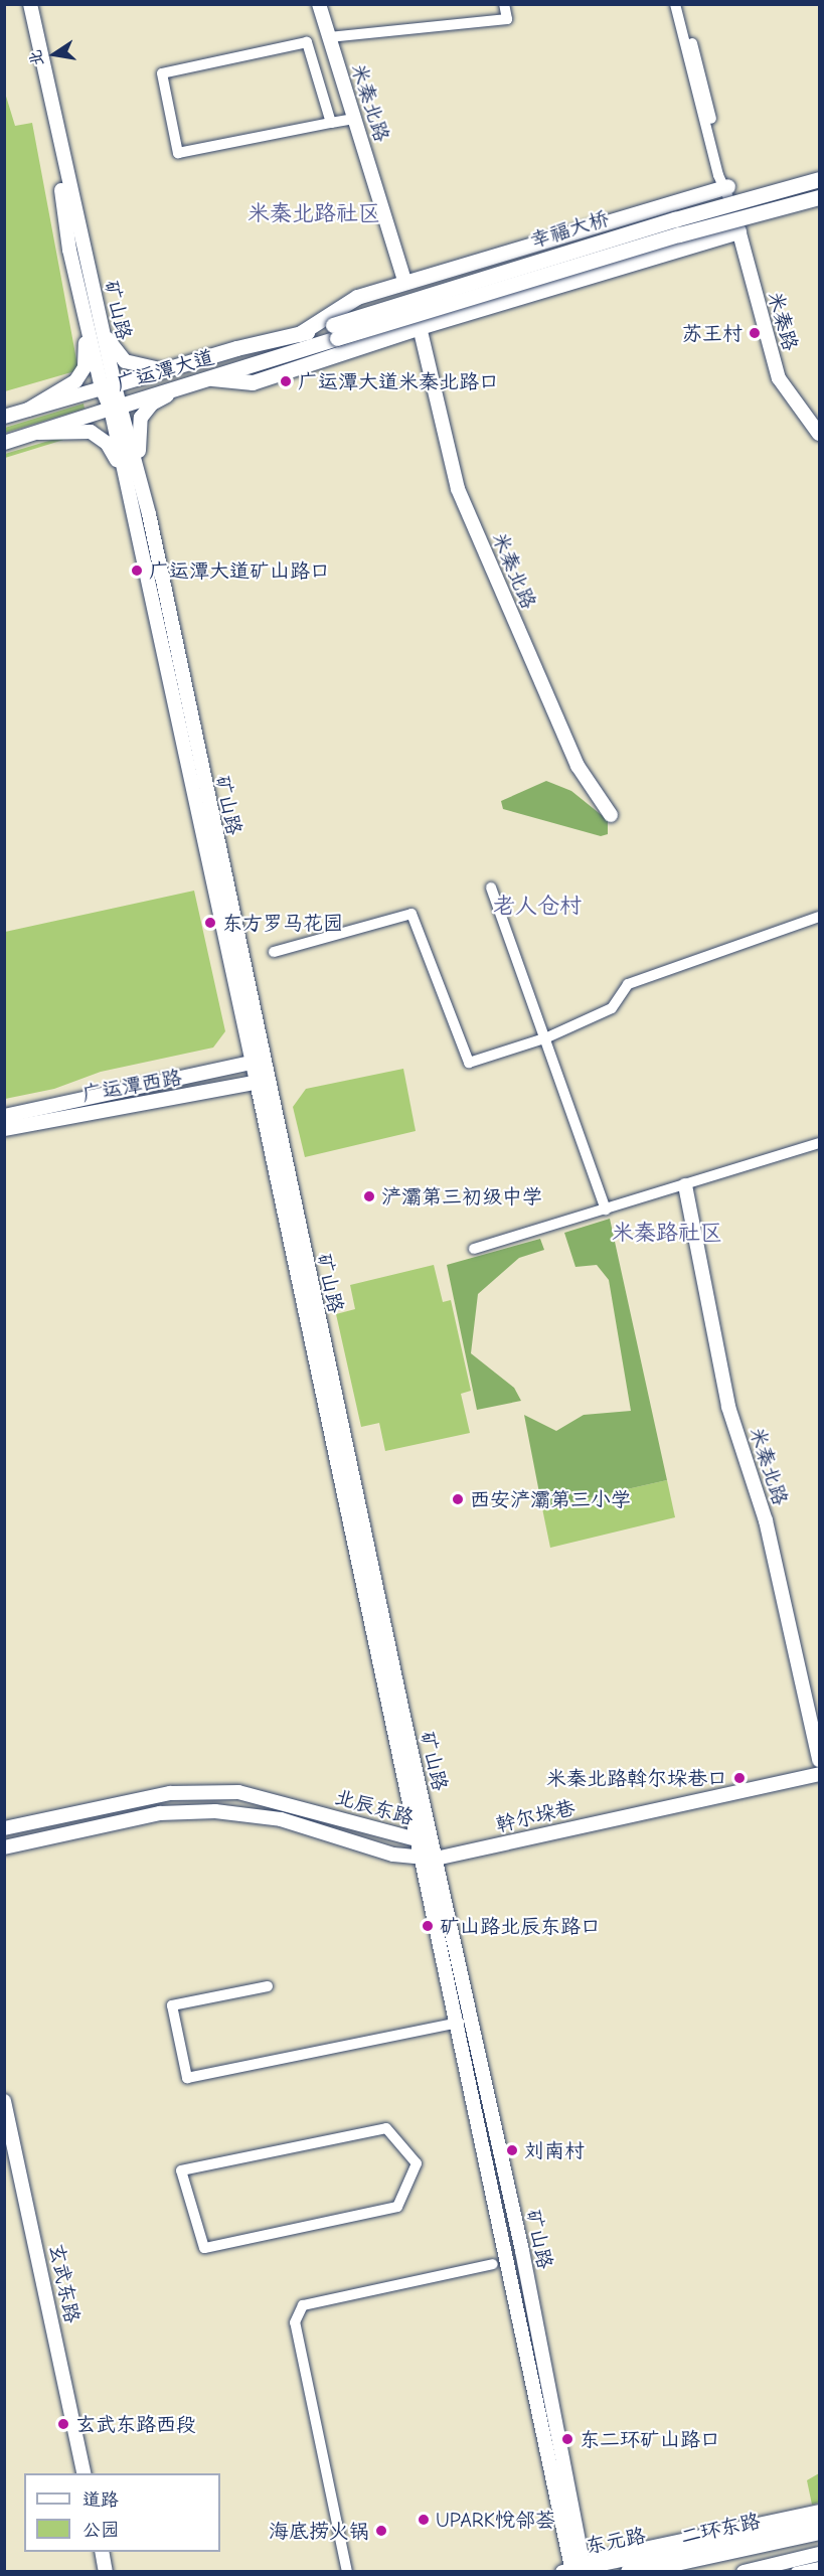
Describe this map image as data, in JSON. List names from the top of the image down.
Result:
{
  "streets": {
    "highway": ["二环东路"],
    "main road": [
      "米秦北路",
      "幸福大桥",
      "矿山路",
      "米秦路",
      "广运潭大道",
      "广运潭西路",
      "北辰东路",
      "幹尔垛巷",
      "玄武东路",
      "东元路"
    ]
  },
  "crossings": [
    ["幸福大桥", "广运潭大道"],
    ["矿山路", "广运潭大道"],
    ["矿山路", "广运潭西路"],
    ["矿山路", "北辰东路"],
    ["矿山路", "幹尔垛巷"],
    ["矿山路", "东元路"],
    ["北辰东路", "幹尔垛巷"]
  ],
  "districts": ["米秦北路社区", "老人仓村", "米秦路社区"],
  "places": [
    "苏王村",
    "广运潭大道米秦北路口",
    "广运潭大道矿山路口",
    "东方罗马花园",
    "浐灞第三初级中学",
    "西安浐灞第三小学",
    "米秦北路斡尔垛巷口",
    "矿山路北辰东路口",
    "刘南村",
    "玄武东路西段",
    "东二环矿山路口",
    "UPARK悦邻荟",
    "海底捞火锅"
  ],
  "legend": ["道路", "公园"],
  "north": "left"
}
